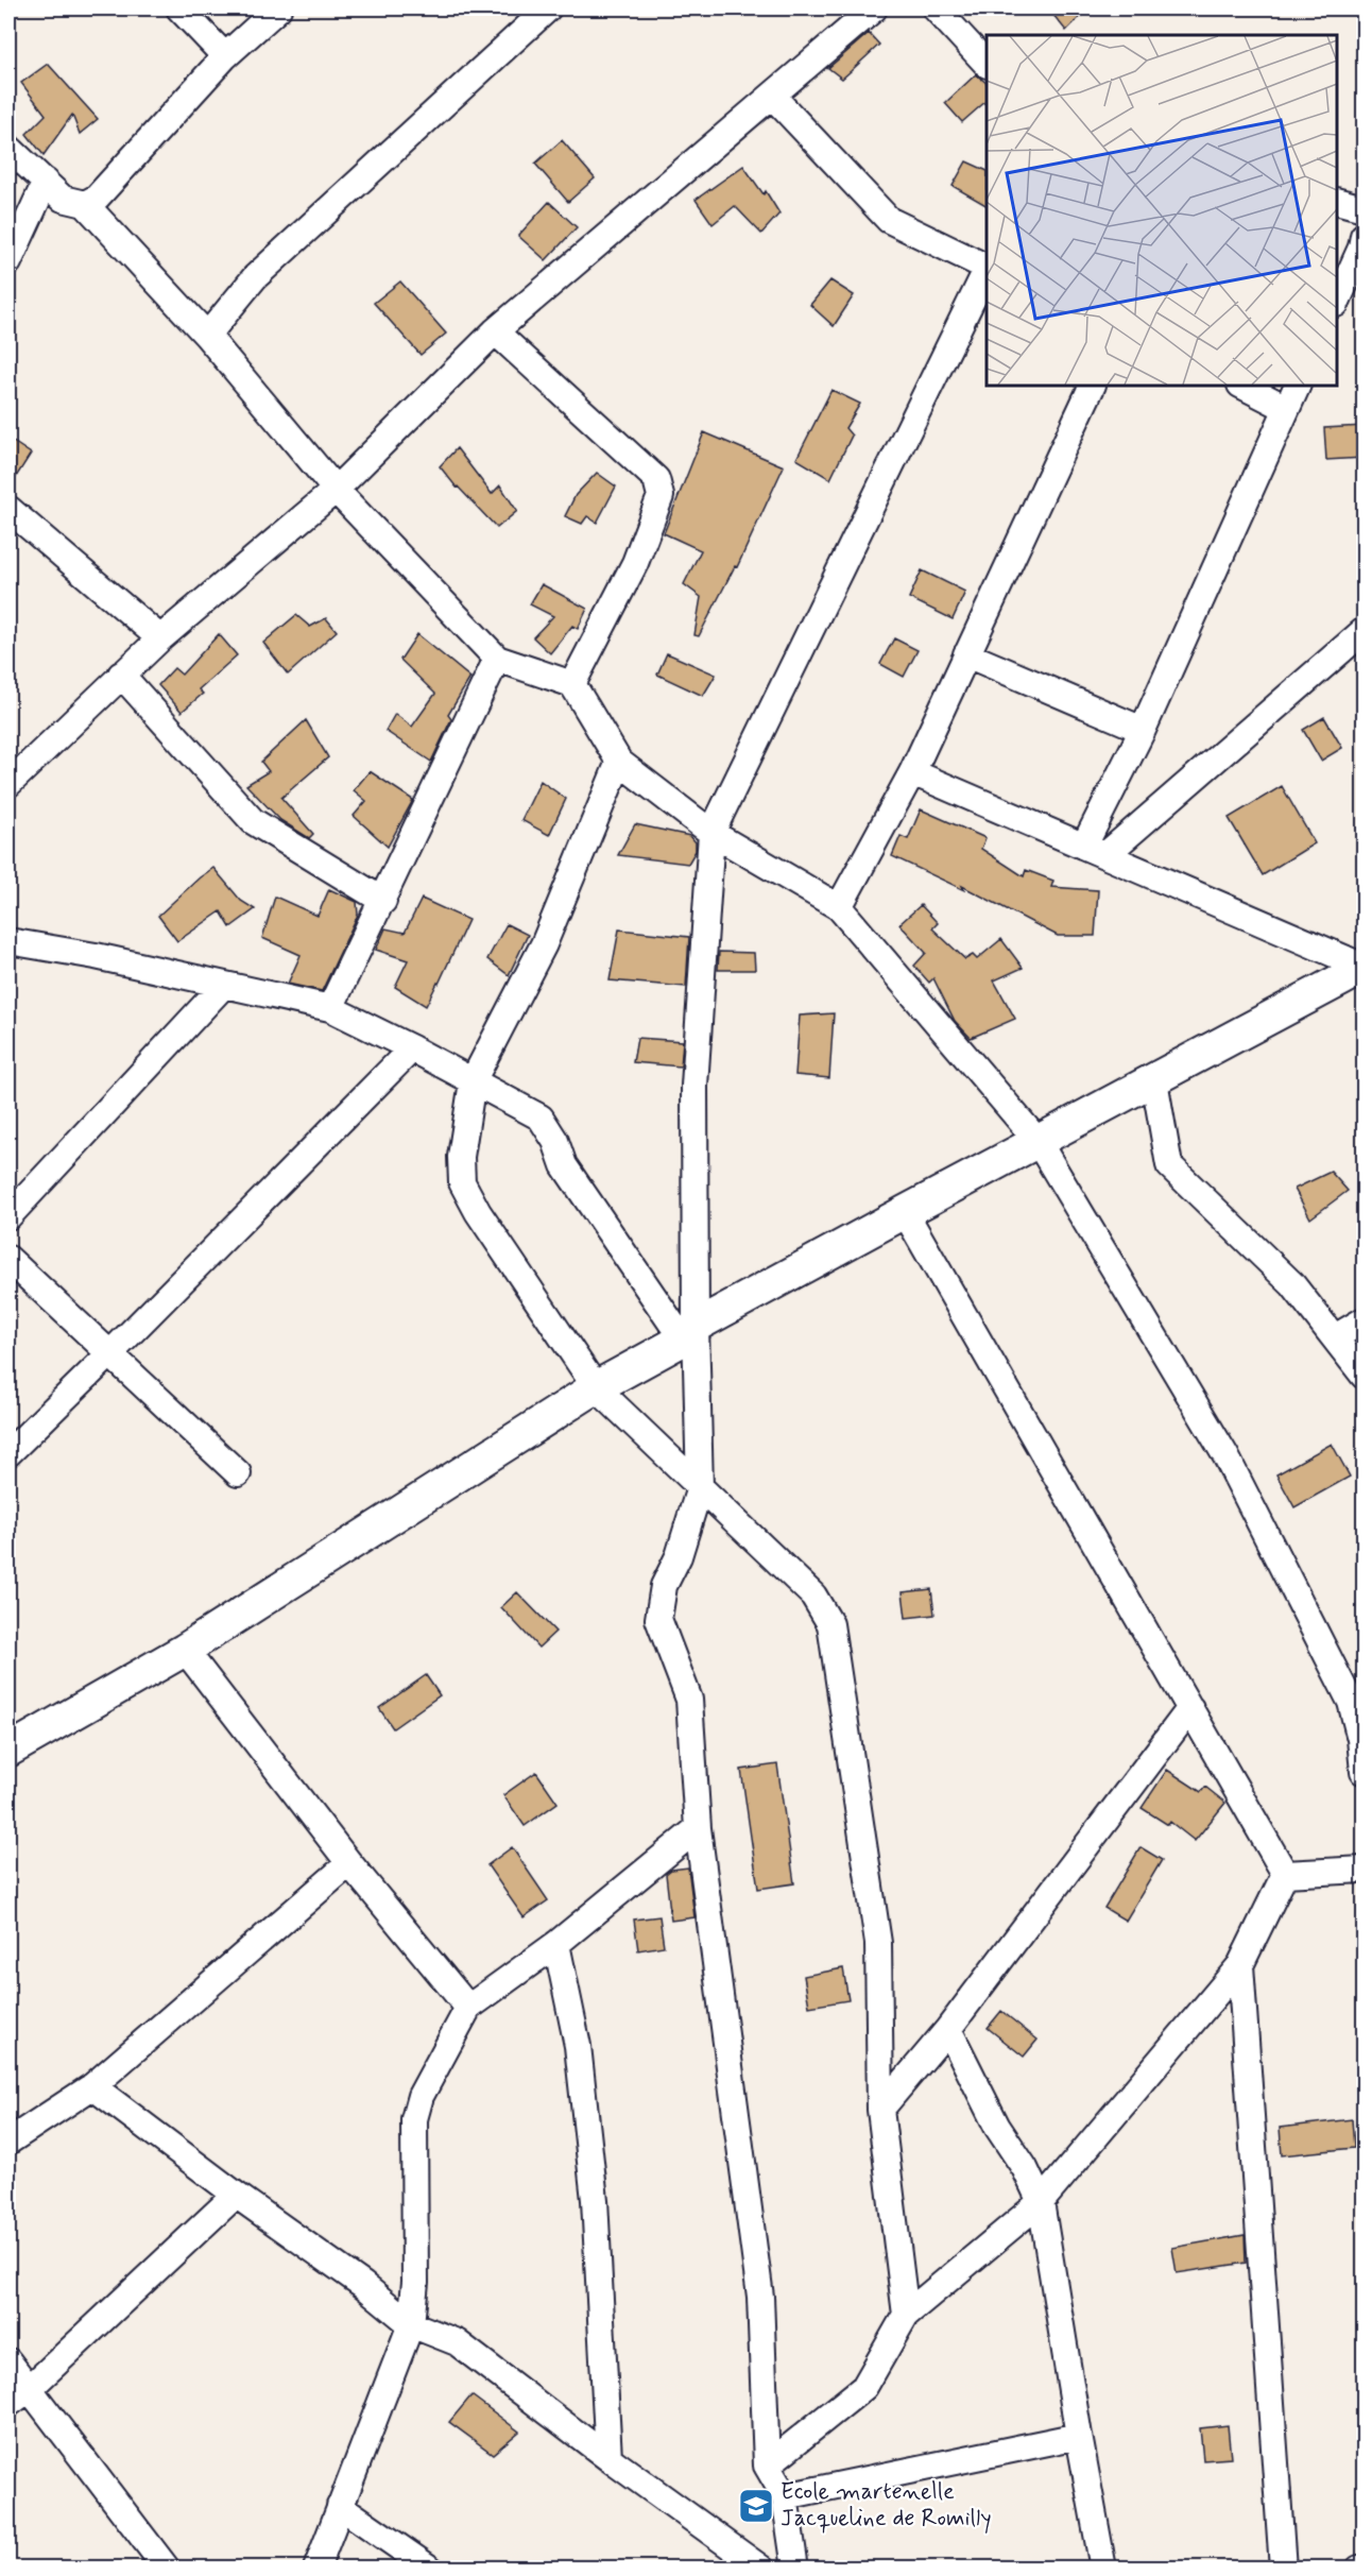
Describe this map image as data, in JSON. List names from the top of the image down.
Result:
{
  "places": {
    "school or university": ["Ecole martenelle Jacqueline de Romilly"]
  }
}
